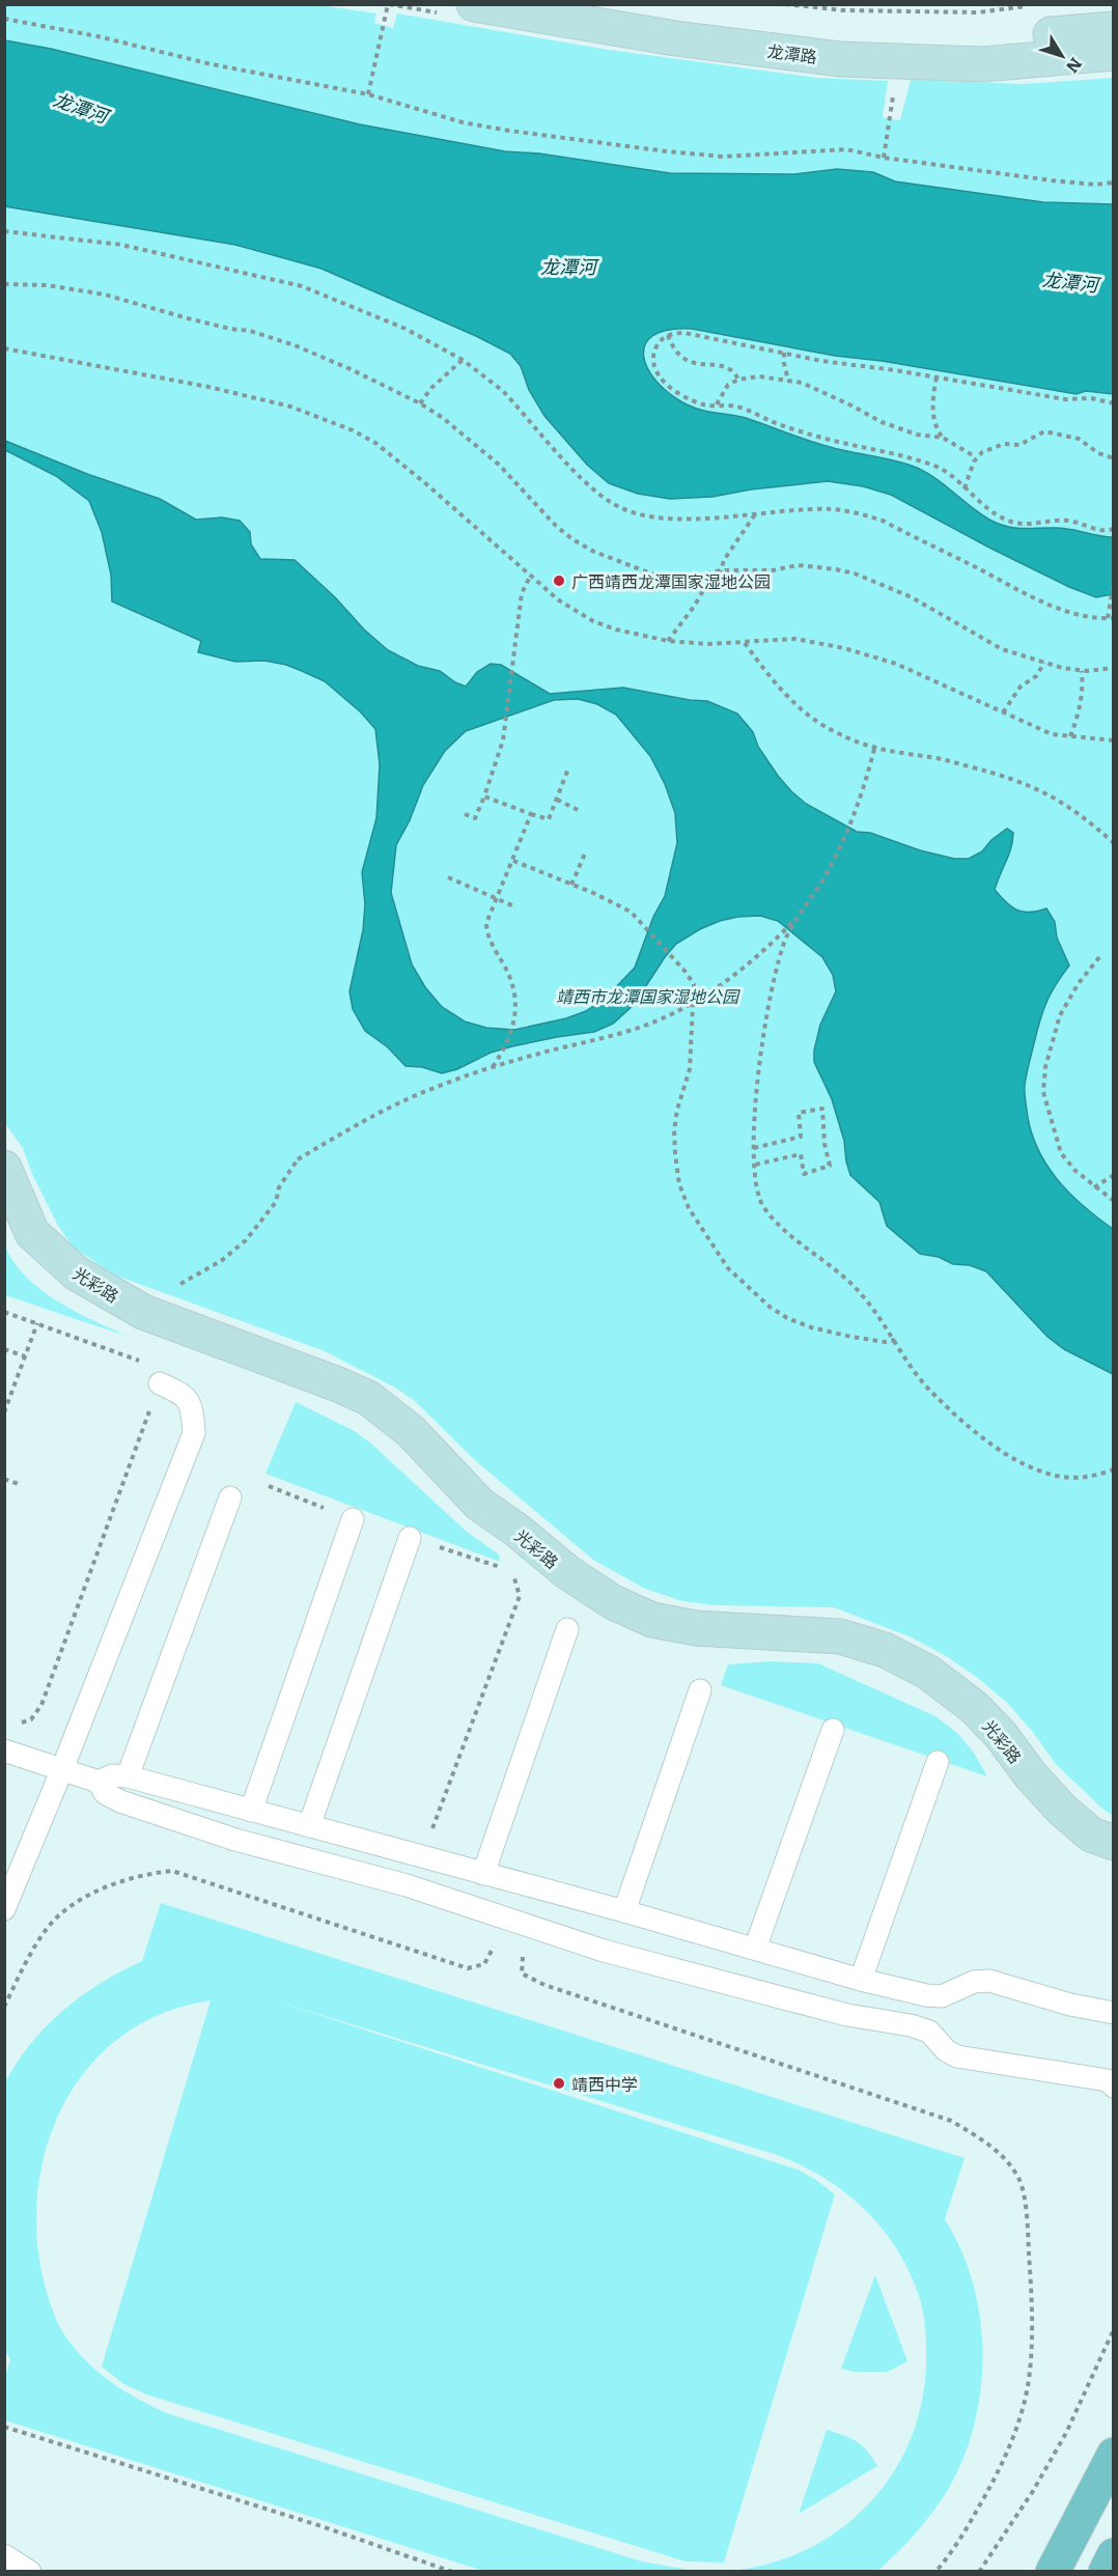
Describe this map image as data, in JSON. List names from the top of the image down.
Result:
{
  "streets": {
    "street": ["龙潭路", "光彩路"]
  },
  "water": ["龙潭河"],
  "parks": ["靖西市龙潭国家湿地公园"],
  "places": ["广西靖西龙潭国家湿地公园", "靖西中学"],
  "north": "bottom right"
}
